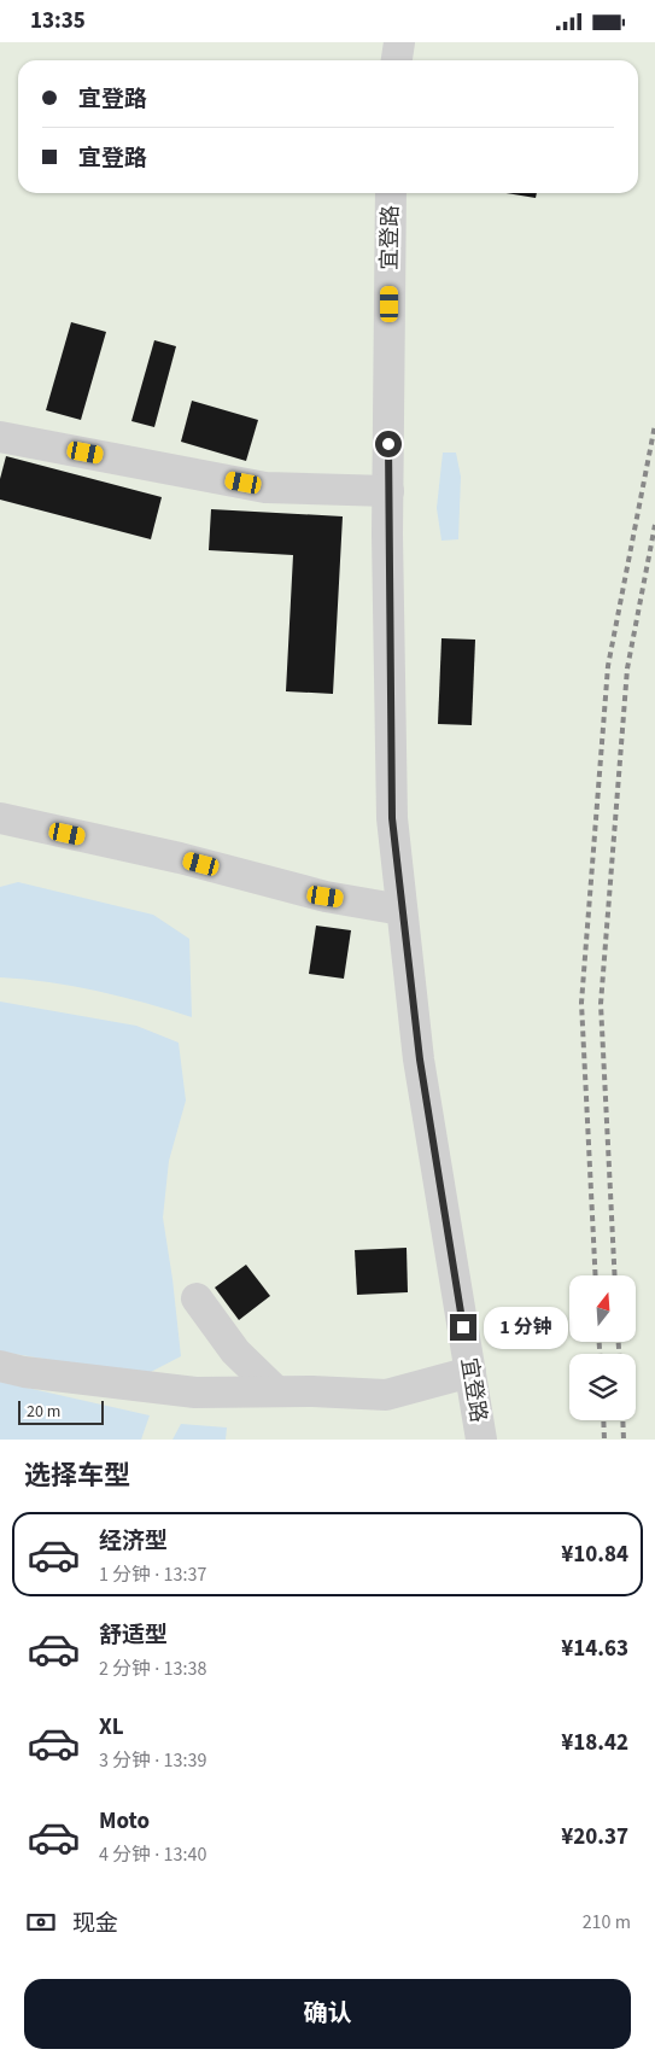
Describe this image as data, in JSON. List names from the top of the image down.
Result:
{
  "streets": {
    "street": ["宜登路"]
  },
  "scale_bar": "20 m",
  "north": "top",
  "page": {
    "status": "13:35",
    "banner": ["宜登路", "宜登路"],
    "bubble": "1 分钟",
    "scale": "20 m",
    "heading": "选择车型",
    "list": [
      {
        "name": "经济型",
        "note": "1 分钟 · 13:37",
        "value": "¥10.84"
      },
      {
        "name": "舒适型",
        "note": "2 分钟 · 13:38",
        "value": "¥14.63"
      },
      {
        "name": "XL",
        "note": "3 分钟 · 13:39",
        "value": "¥18.42"
      },
      {
        "name": "Moto",
        "note": "4 分钟 · 13:40",
        "value": "¥20.37"
      }
    ],
    "pay": ["现金", "210 m"],
    "buttons": "确认"
  }
}
